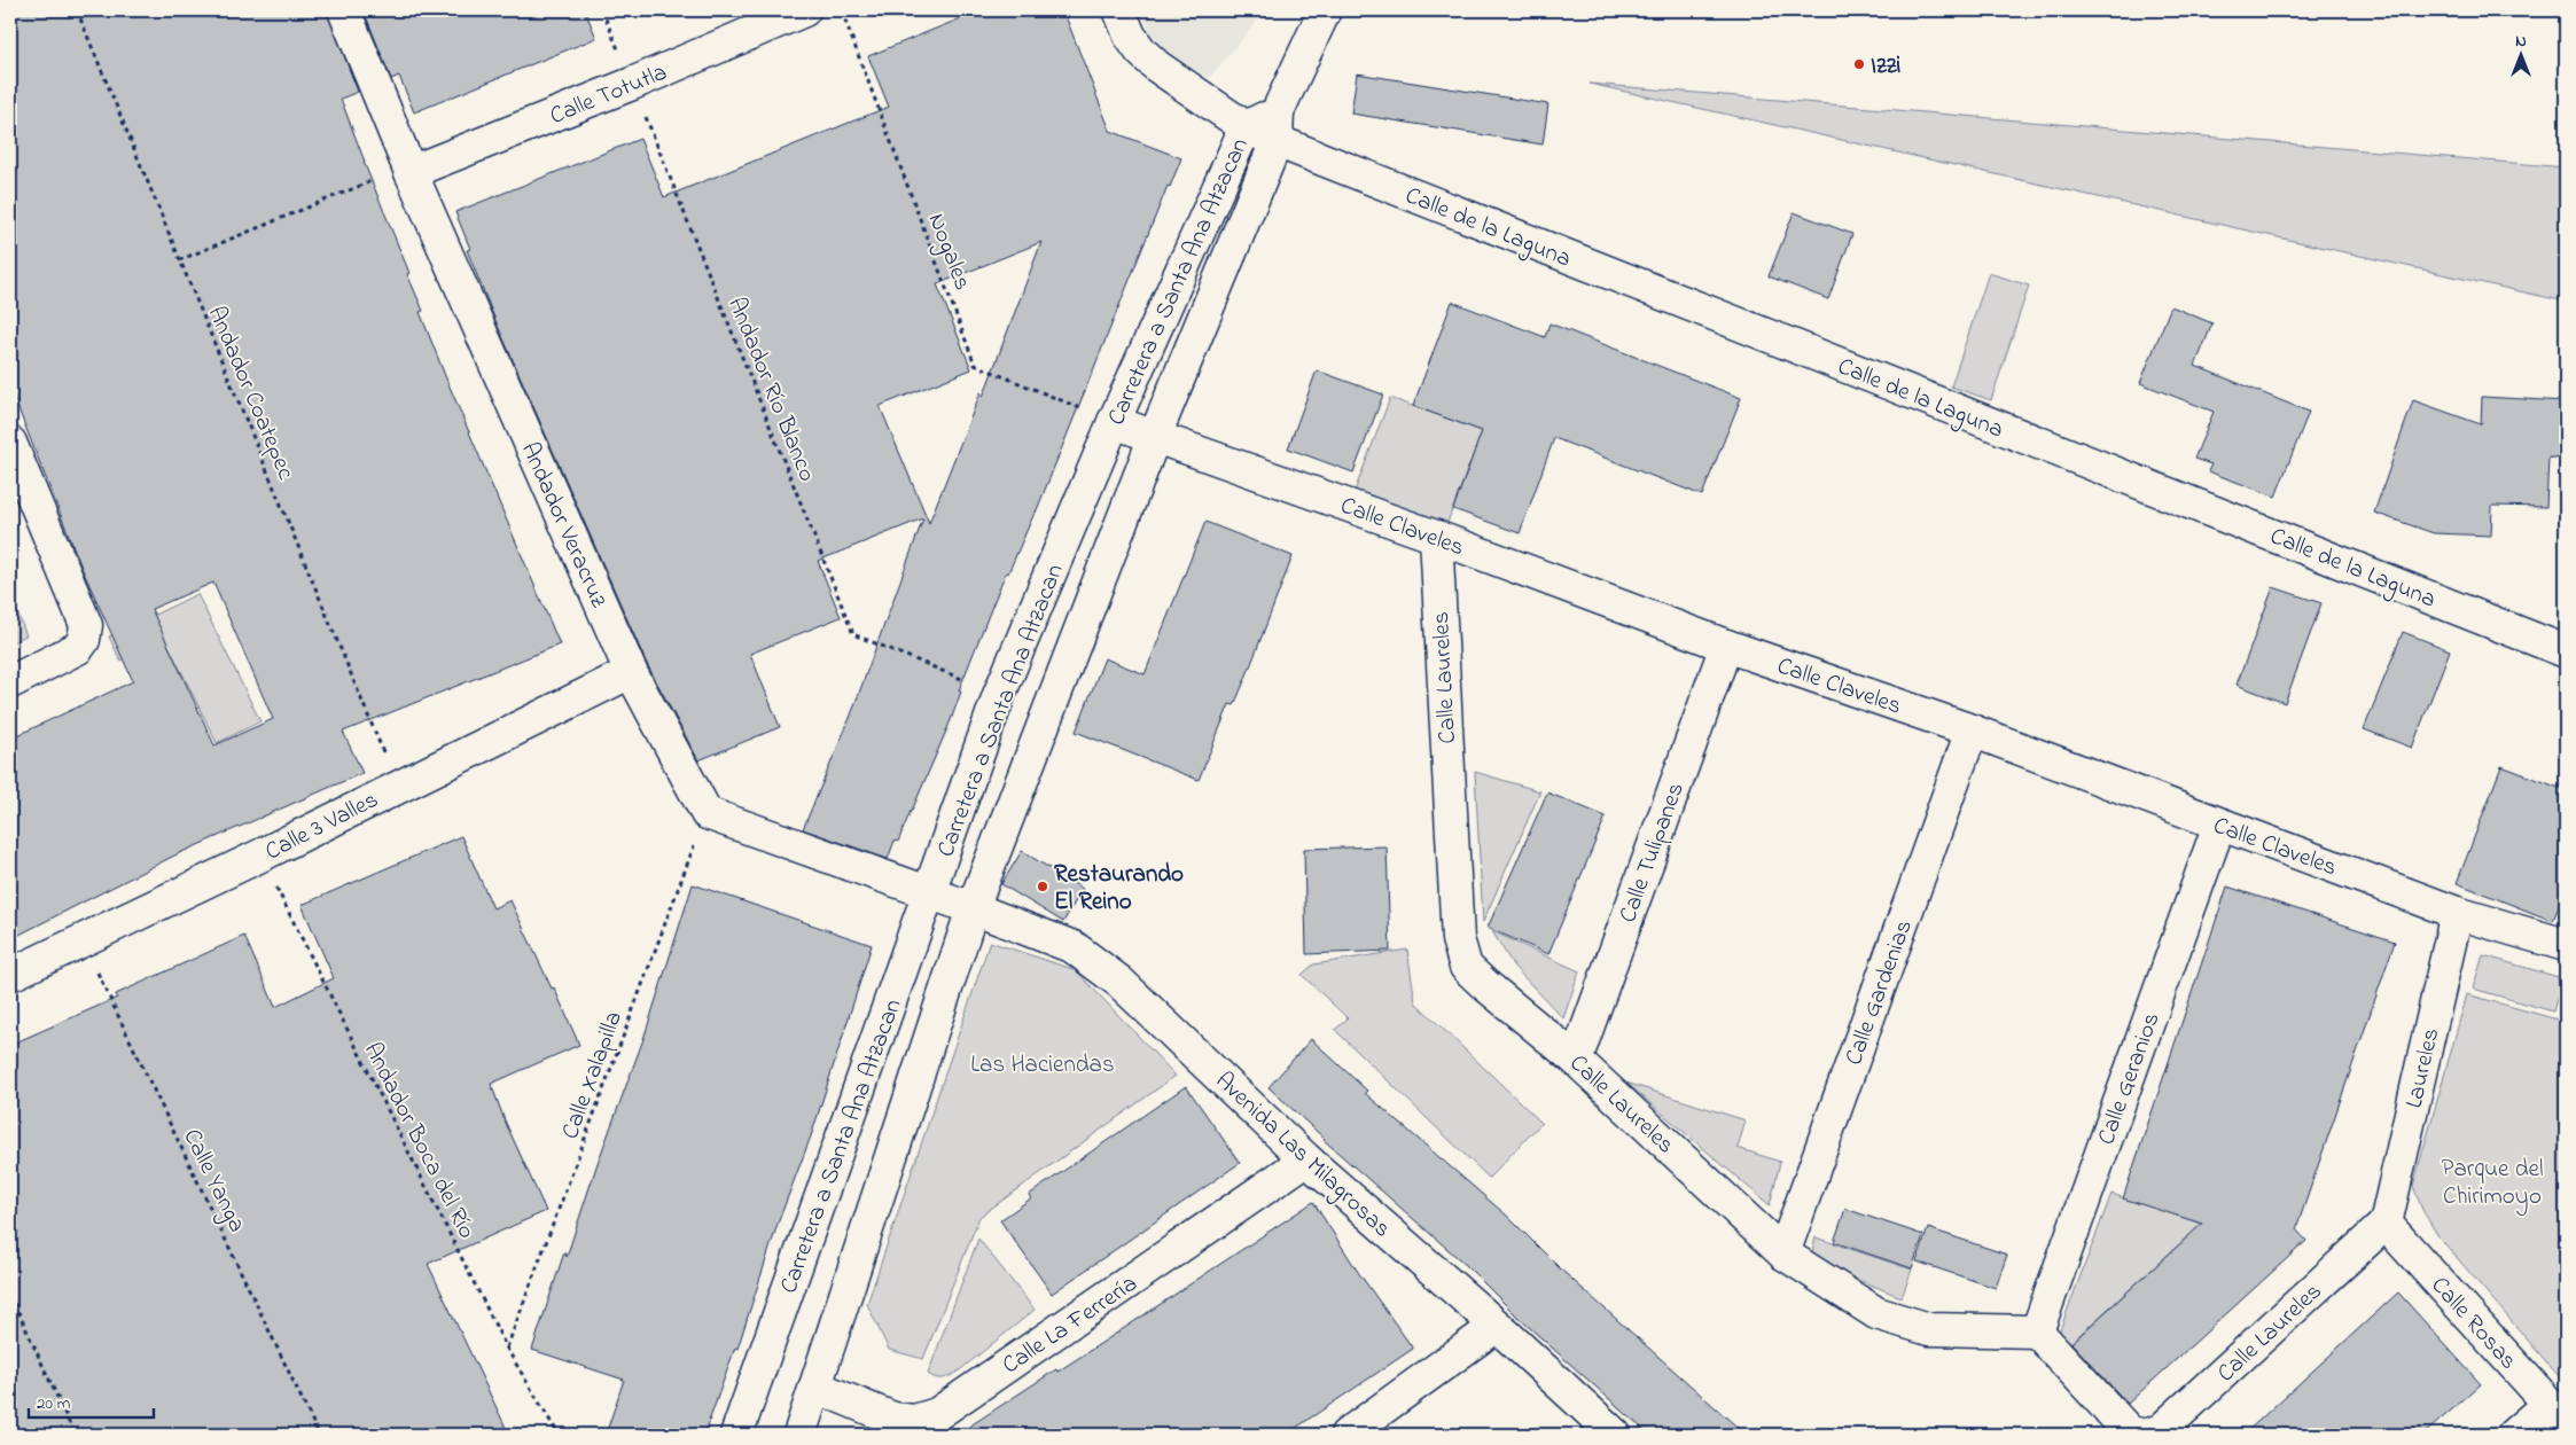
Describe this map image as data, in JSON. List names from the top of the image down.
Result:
{
  "streets": {
    "street": [
      "Calle Totutla",
      "Calle de la Laguna",
      "Carretera a Santa Ana Atzacan",
      "Andador Veracruz",
      "Calle Claveles",
      "Calle Laureles",
      "Calle 3 Valles",
      "Calle Tulipanes",
      "Calle Gardenias",
      "Laureles",
      "Calle Geranios",
      "Avenida Las Milagrosas",
      "Calle Rosas",
      "Calle La Ferrería"
    ],
    "path": [
      "Nogales",
      "Andador Río Blanco",
      "Andador Coatepec",
      "Calle Xalapilla",
      "Andador Boca del Río",
      "Calle Yanga"
    ]
  },
  "crossings": [
    ["Calle Totutla", "Andador Río Blanco"],
    ["Calle Totutla", "Andador Veracruz"],
    ["Calle de la Laguna", "Carretera a Santa Ana Atzacan"],
    ["Nogales", "Carretera a Santa Ana Atzacan"],
    ["Nogales", "Calle Claveles"],
    ["Carretera a Santa Ana Atzacan", "Andador Río Blanco"],
    ["Carretera a Santa Ana Atzacan", "Calle Claveles"],
    ["Carretera a Santa Ana Atzacan", "Avenida Las Milagrosas"],
    ["Carretera a Santa Ana Atzacan", "Calle La Ferrería"],
    ["Andador Coatepec", "Calle 3 Valles"],
    ["Andador Veracruz", "Calle 3 Valles"],
    ["Andador Veracruz", "Calle Xalapilla"],
    ["Calle Claveles", "Calle Laureles"],
    ["Calle Claveles", "Calle Tulipanes"],
    ["Calle Claveles", "Calle Gardenias"],
    ["Calle Claveles", "Laureles"],
    ["Calle Claveles", "Calle Geranios"],
    ["Calle Laureles", "Calle Tulipanes"],
    ["Calle Laureles", "Calle Gardenias"],
    ["Calle Laureles", "Laureles"],
    ["Calle Laureles", "Calle Geranios"],
    ["Calle Laureles", "Calle Rosas"],
    ["Calle 3 Valles", "Andador Boca del Río"],
    ["Calle 3 Valles", "Calle Yanga"],
    ["Laureles", "Calle Rosas"],
    ["Calle Xalapilla", "Andador Boca del Río"],
    ["Avenida Las Milagrosas", "Calle La Ferrería"]
  ],
  "parks": ["Las Haciendas", "Parque del Chirimoyo"],
  "places": ["Izzi", "Restaurando El Reino"],
  "scale_bar": "20 m",
  "north": "top"
}
